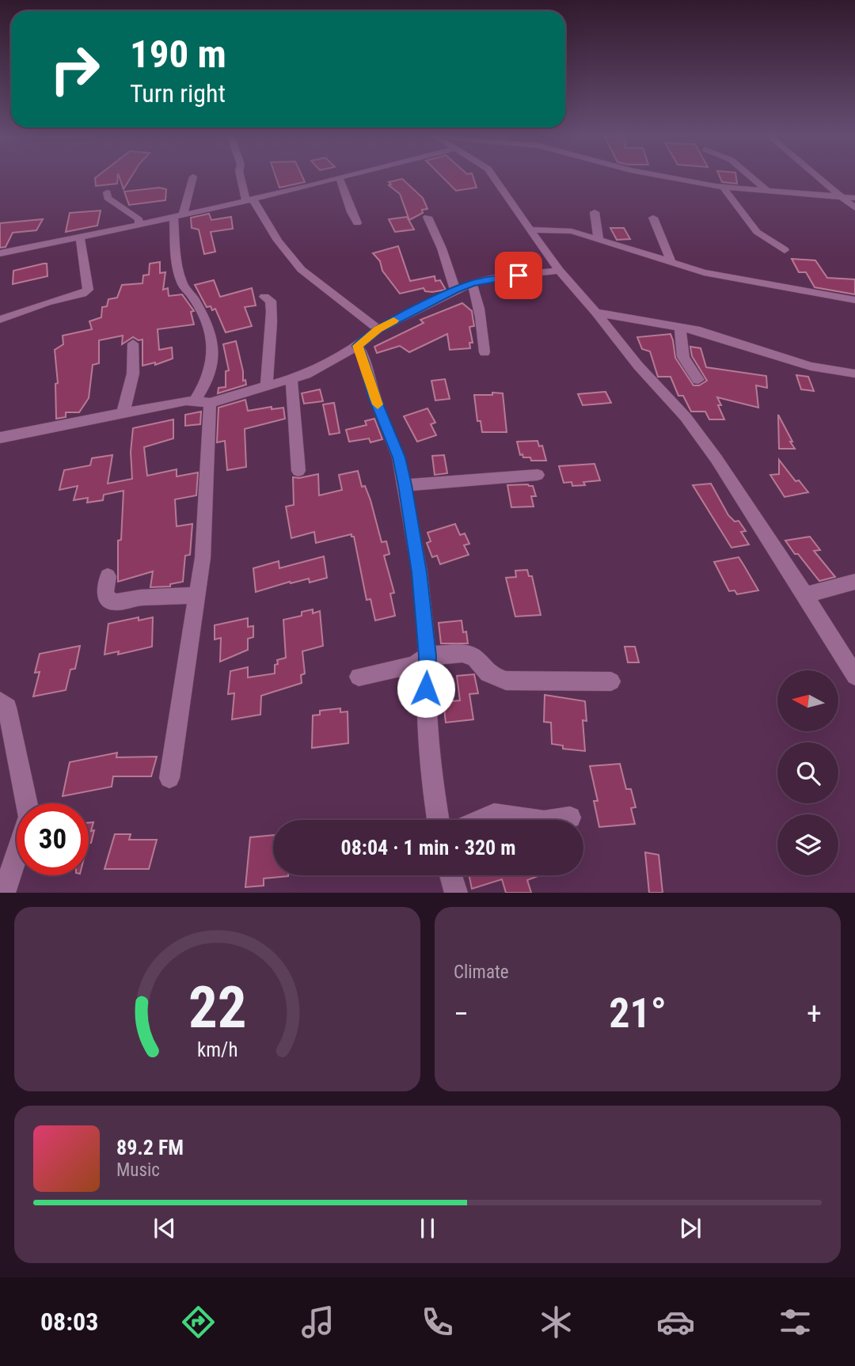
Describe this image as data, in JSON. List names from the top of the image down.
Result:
{
  "north": "left",
  "page": {
    "turn": ["190 m", "Turn right"],
    "limit": "30",
    "trip": "08:04 · 1 min · 320 m",
    "tile": "Climate",
    "heat": ["−", "21°", "+"],
    "song": ["89.2 FM", "Music"],
    "tabs": "08:03",
    "gauge": ["22", "km/h"]
  }
}
